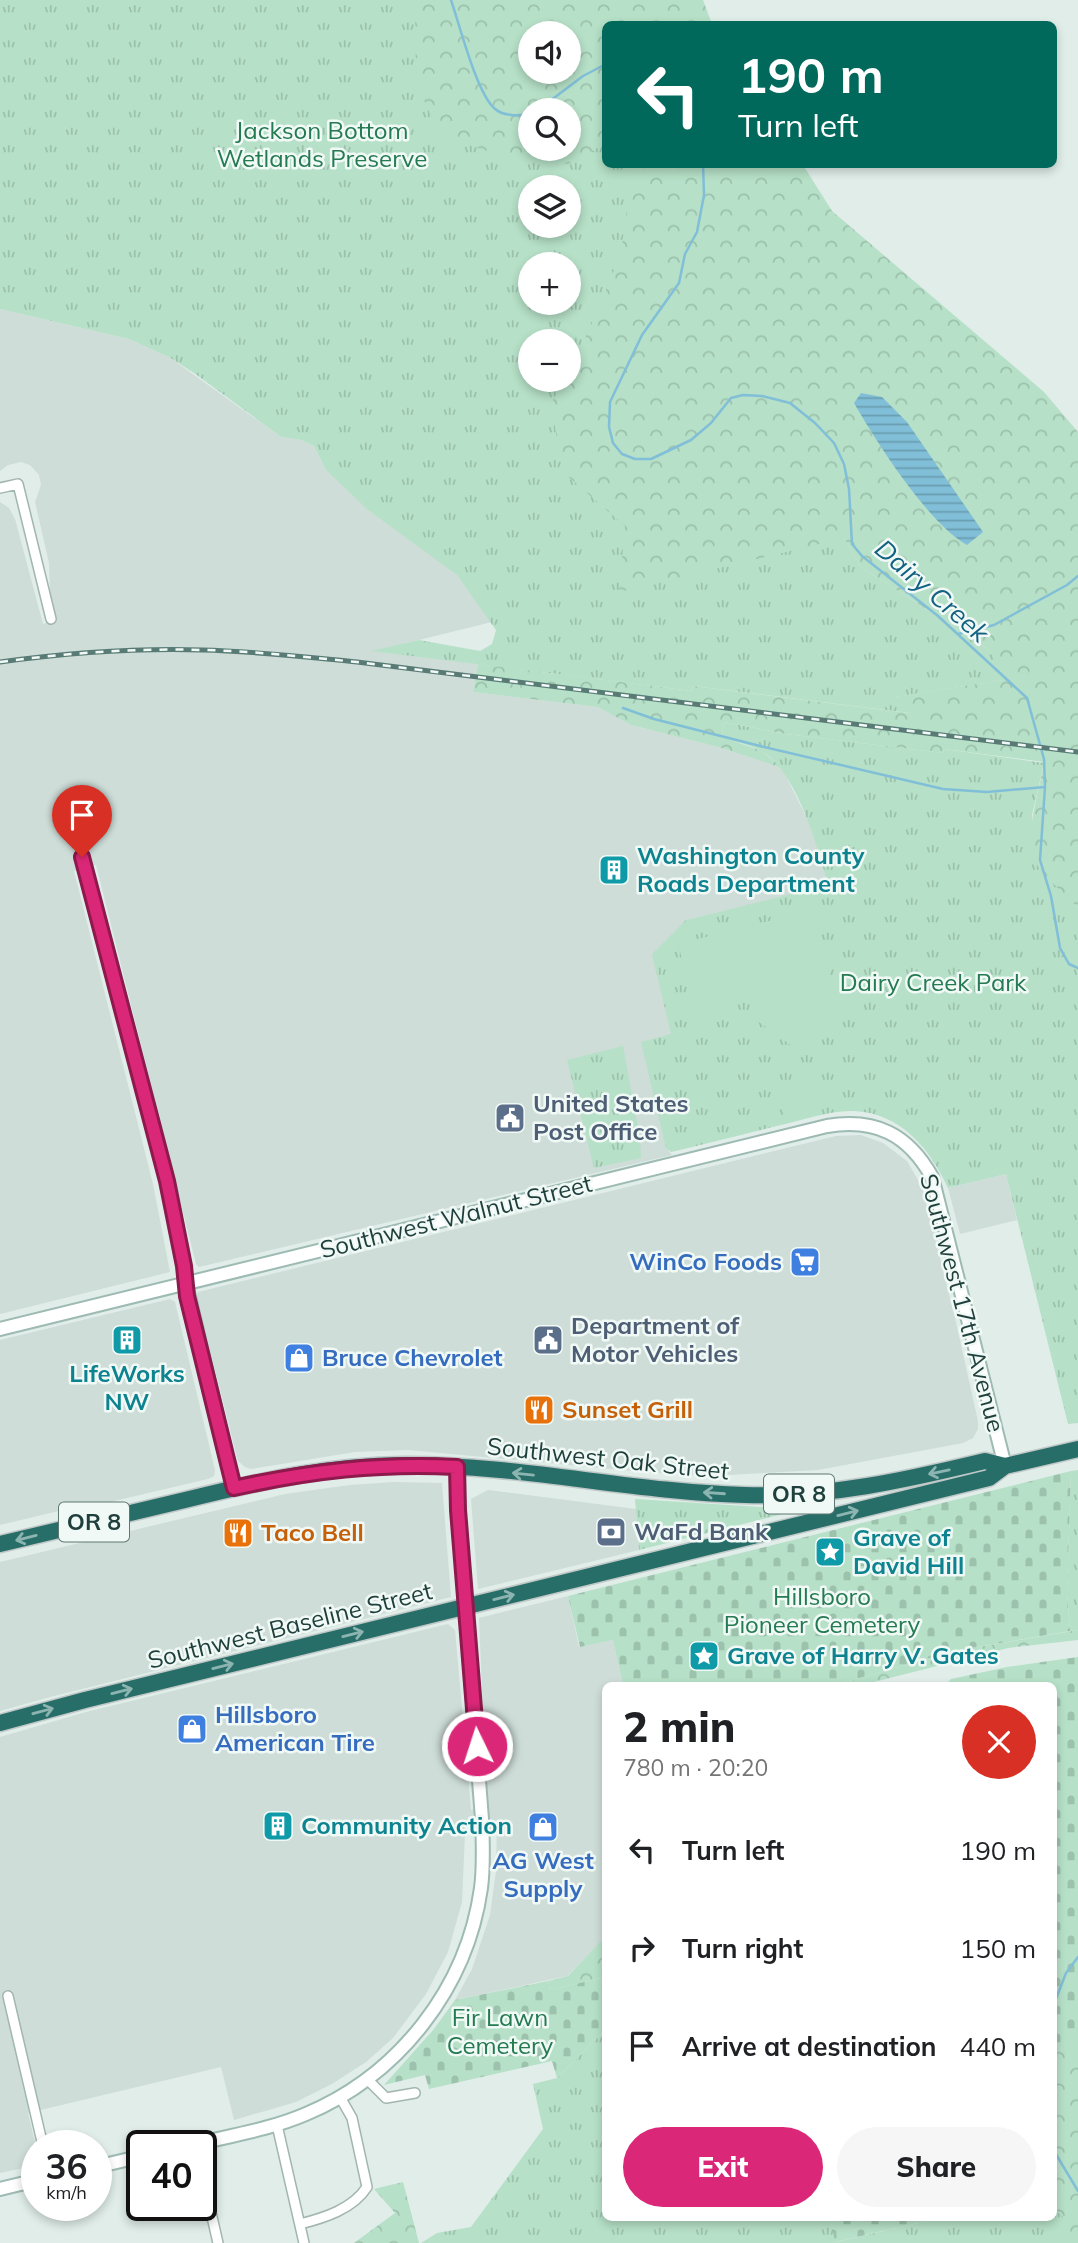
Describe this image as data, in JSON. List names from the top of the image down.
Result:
{
  "streets": {
    "highway": ["Southwest Oak Street", "OR 8", "Southwest Baseline Street"],
    "street": ["Southwest Walnut Street", "Southwest 17th Avenue"]
  },
  "crossings": [
    ["Southwest Walnut Street", "Southwest 17th Avenue"],
    ["Southwest 17th Avenue", "Southwest Oak Street"],
    ["Southwest 17th Avenue", "Southwest Baseline Street"],
    ["Southwest Oak Street", "Southwest Baseline Street"]
  ],
  "one_way": ["Southwest Oak Street", "Southwest Baseline Street"],
  "water": ["Dairy Creek"],
  "parks": [
    "Jackson Bottom Wetlands Preserve",
    "Dairy Creek Park",
    "Hillsboro Pioneer Cemetery",
    "Fir Lawn Cemetery"
  ],
  "places": {
    "building": ["Washington County Roads Department", "LifeWorks NW", "Community Action"],
    "public building": ["United States Post Office", "Department of Motor Vehicles"],
    "supermarket": ["WinCo Foods"],
    "shop": ["Bruce Chevrolet", "Hillsboro American Tire", "AG West Supply"],
    "restaurant": ["Sunset Grill", "Taco Bell"],
    "bank": ["WaFd Bank"],
    "place": ["Grave of David Hill", "Grave of Harry V. Gates"]
  },
  "page": {
    "map_buttons": ["+", "−"],
    "turn": ["190 m", "Turn left"],
    "heading": ["2 min", "780 m · 20:20"],
    "list": [
      {
        "name": "Turn left",
        "value": "190 m"
      },
      {
        "name": "Turn right",
        "value": "150 m"
      },
      {
        "name": "Arrive at destination",
        "value": "440 m"
      }
    ],
    "buttons": ["Exit", "Share"],
    "speed": "36 km/h",
    "limit": "40"
  }
}
